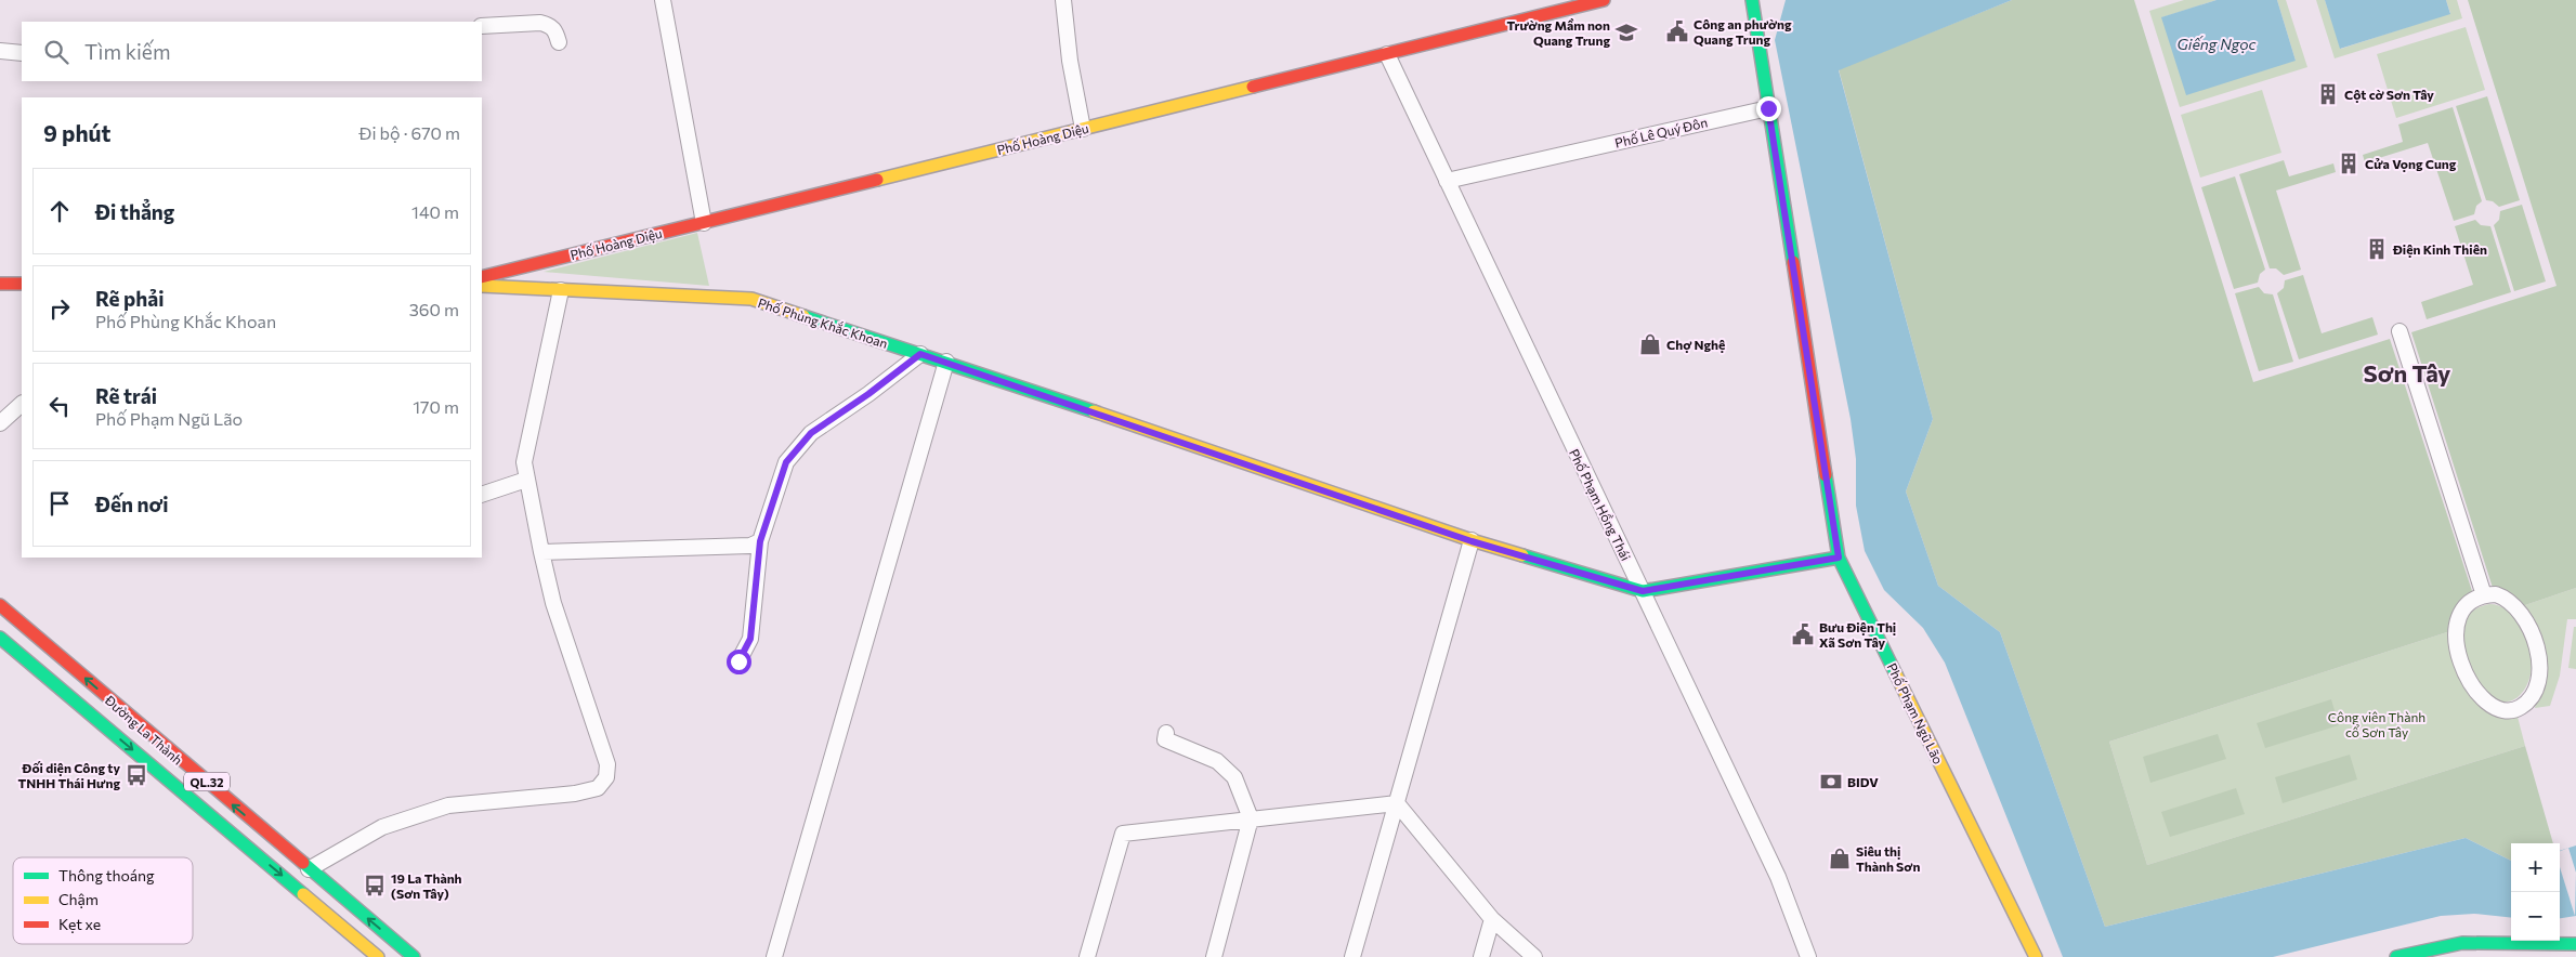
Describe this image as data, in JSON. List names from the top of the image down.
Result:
{
  "streets": {
    "main road": [
      "Phố Hoàng Diệu",
      "Phố Phùng Khắc Khoan",
      "Phố Phạm Ngũ Lão",
      "Đường La Thành",
      "QL.32"
    ],
    "street": ["Phố Lê Quý Đôn", "Phố Phạm Hồng Thái"]
  },
  "crossings": [
    ["Phố Lê Quý Đôn", "Phố Phạm Hồng Thái"],
    ["Phố Lê Quý Đôn", "Phố Phạm Ngũ Lão"],
    ["Phố Hoàng Diệu", "Phố Phạm Hồng Thái"],
    ["Phố Phùng Khắc Khoan", "Phố Phạm Hồng Thái"],
    ["Phố Phùng Khắc Khoan", "Phố Phạm Ngũ Lão"]
  ],
  "districts": ["Sơn Tây"],
  "water": ["Giếng Ngọc"],
  "parks": ["Công viên Thành cổ Sơn Tây"],
  "places": {
    "public building": ["Công an phường Quang Trung", "Bưu Điện Thị Xã Sơn Tây"],
    "school or university": ["Trường Mầm non Quang Trung"],
    "building": ["Cột cờ Sơn Tây", "Cửa Vọng Cung", "Điện Kinh Thiên"],
    "shop": ["Chợ Nghệ", "Siêu thị Thành Sơn"],
    "bus stop": ["Đối diện Công ty TNHH Thái Hưng", "19 La Thành (Sơn Tây)"],
    "bank": ["BIDV"]
  },
  "legend": ["Thông thoáng", "Chậm", "Kẹt xe"],
  "page": {
    "search": "Tìm kiếm",
    "heading": ["9 phút", "Đi bộ · 670 m"],
    "list": [
      ["Đi thẳng", "140 m"],
      ["Rẽ phải", "Phố Phùng Khắc Khoan", "360 m"],
      ["Rẽ trái", "Phố Phạm Ngũ Lão", "170 m"],
      "Đến nơi"
    ],
    "map_buttons": ["+", "−"]
  }
}
